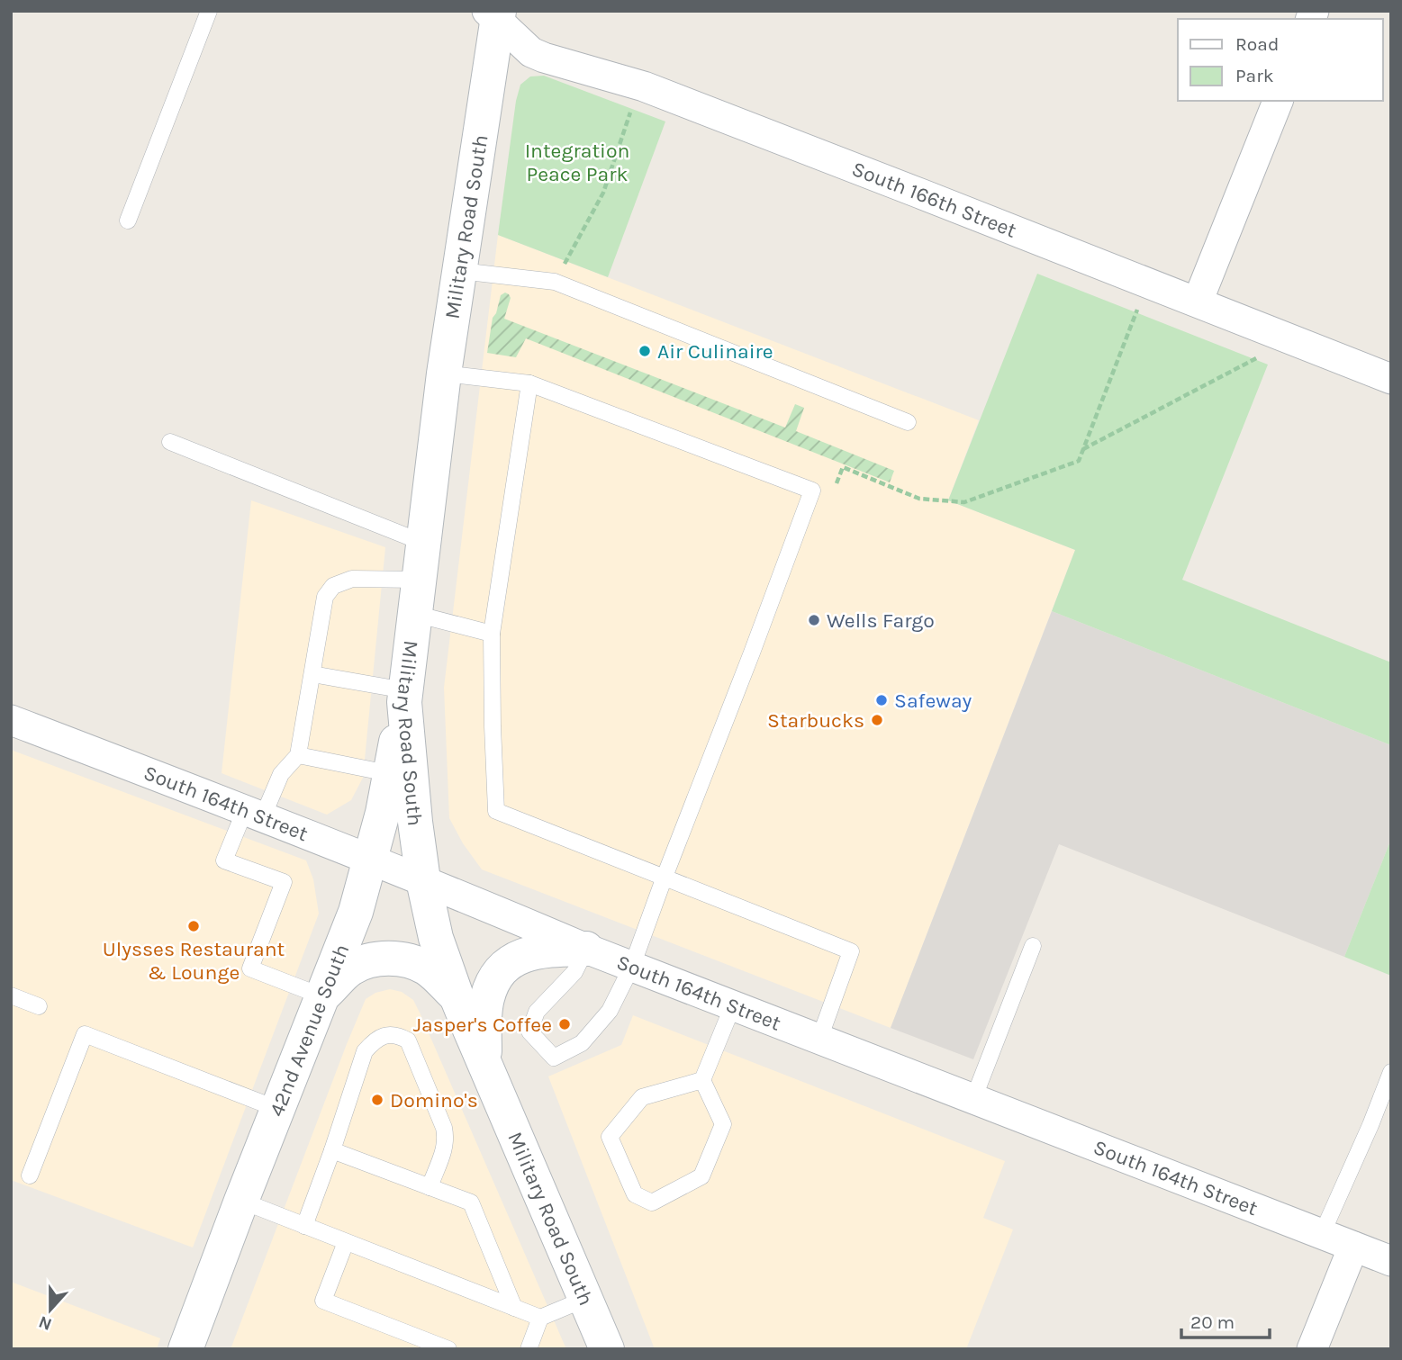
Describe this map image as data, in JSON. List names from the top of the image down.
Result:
{
  "streets": {
    "main road": ["Military Road South", "42nd Avenue South"],
    "street": ["South 166th Street", "South 164th Street"]
  },
  "crossings": [
    ["South 166th Street", "Military Road South"],
    ["Military Road South", "South 164th Street"],
    ["Military Road South", "42nd Avenue South"],
    ["South 164th Street", "42nd Avenue South"]
  ],
  "parks": ["Integration Peace Park"],
  "places": [
    "Air Culinaire",
    "Wells Fargo",
    "Safeway",
    "Starbucks",
    "Ulysses Restaurant & Lounge",
    "Jasper's Coffee",
    "Domino's"
  ],
  "legend": ["Road", "Park"],
  "scale_bar": "20 m",
  "north": "bottom"
}
